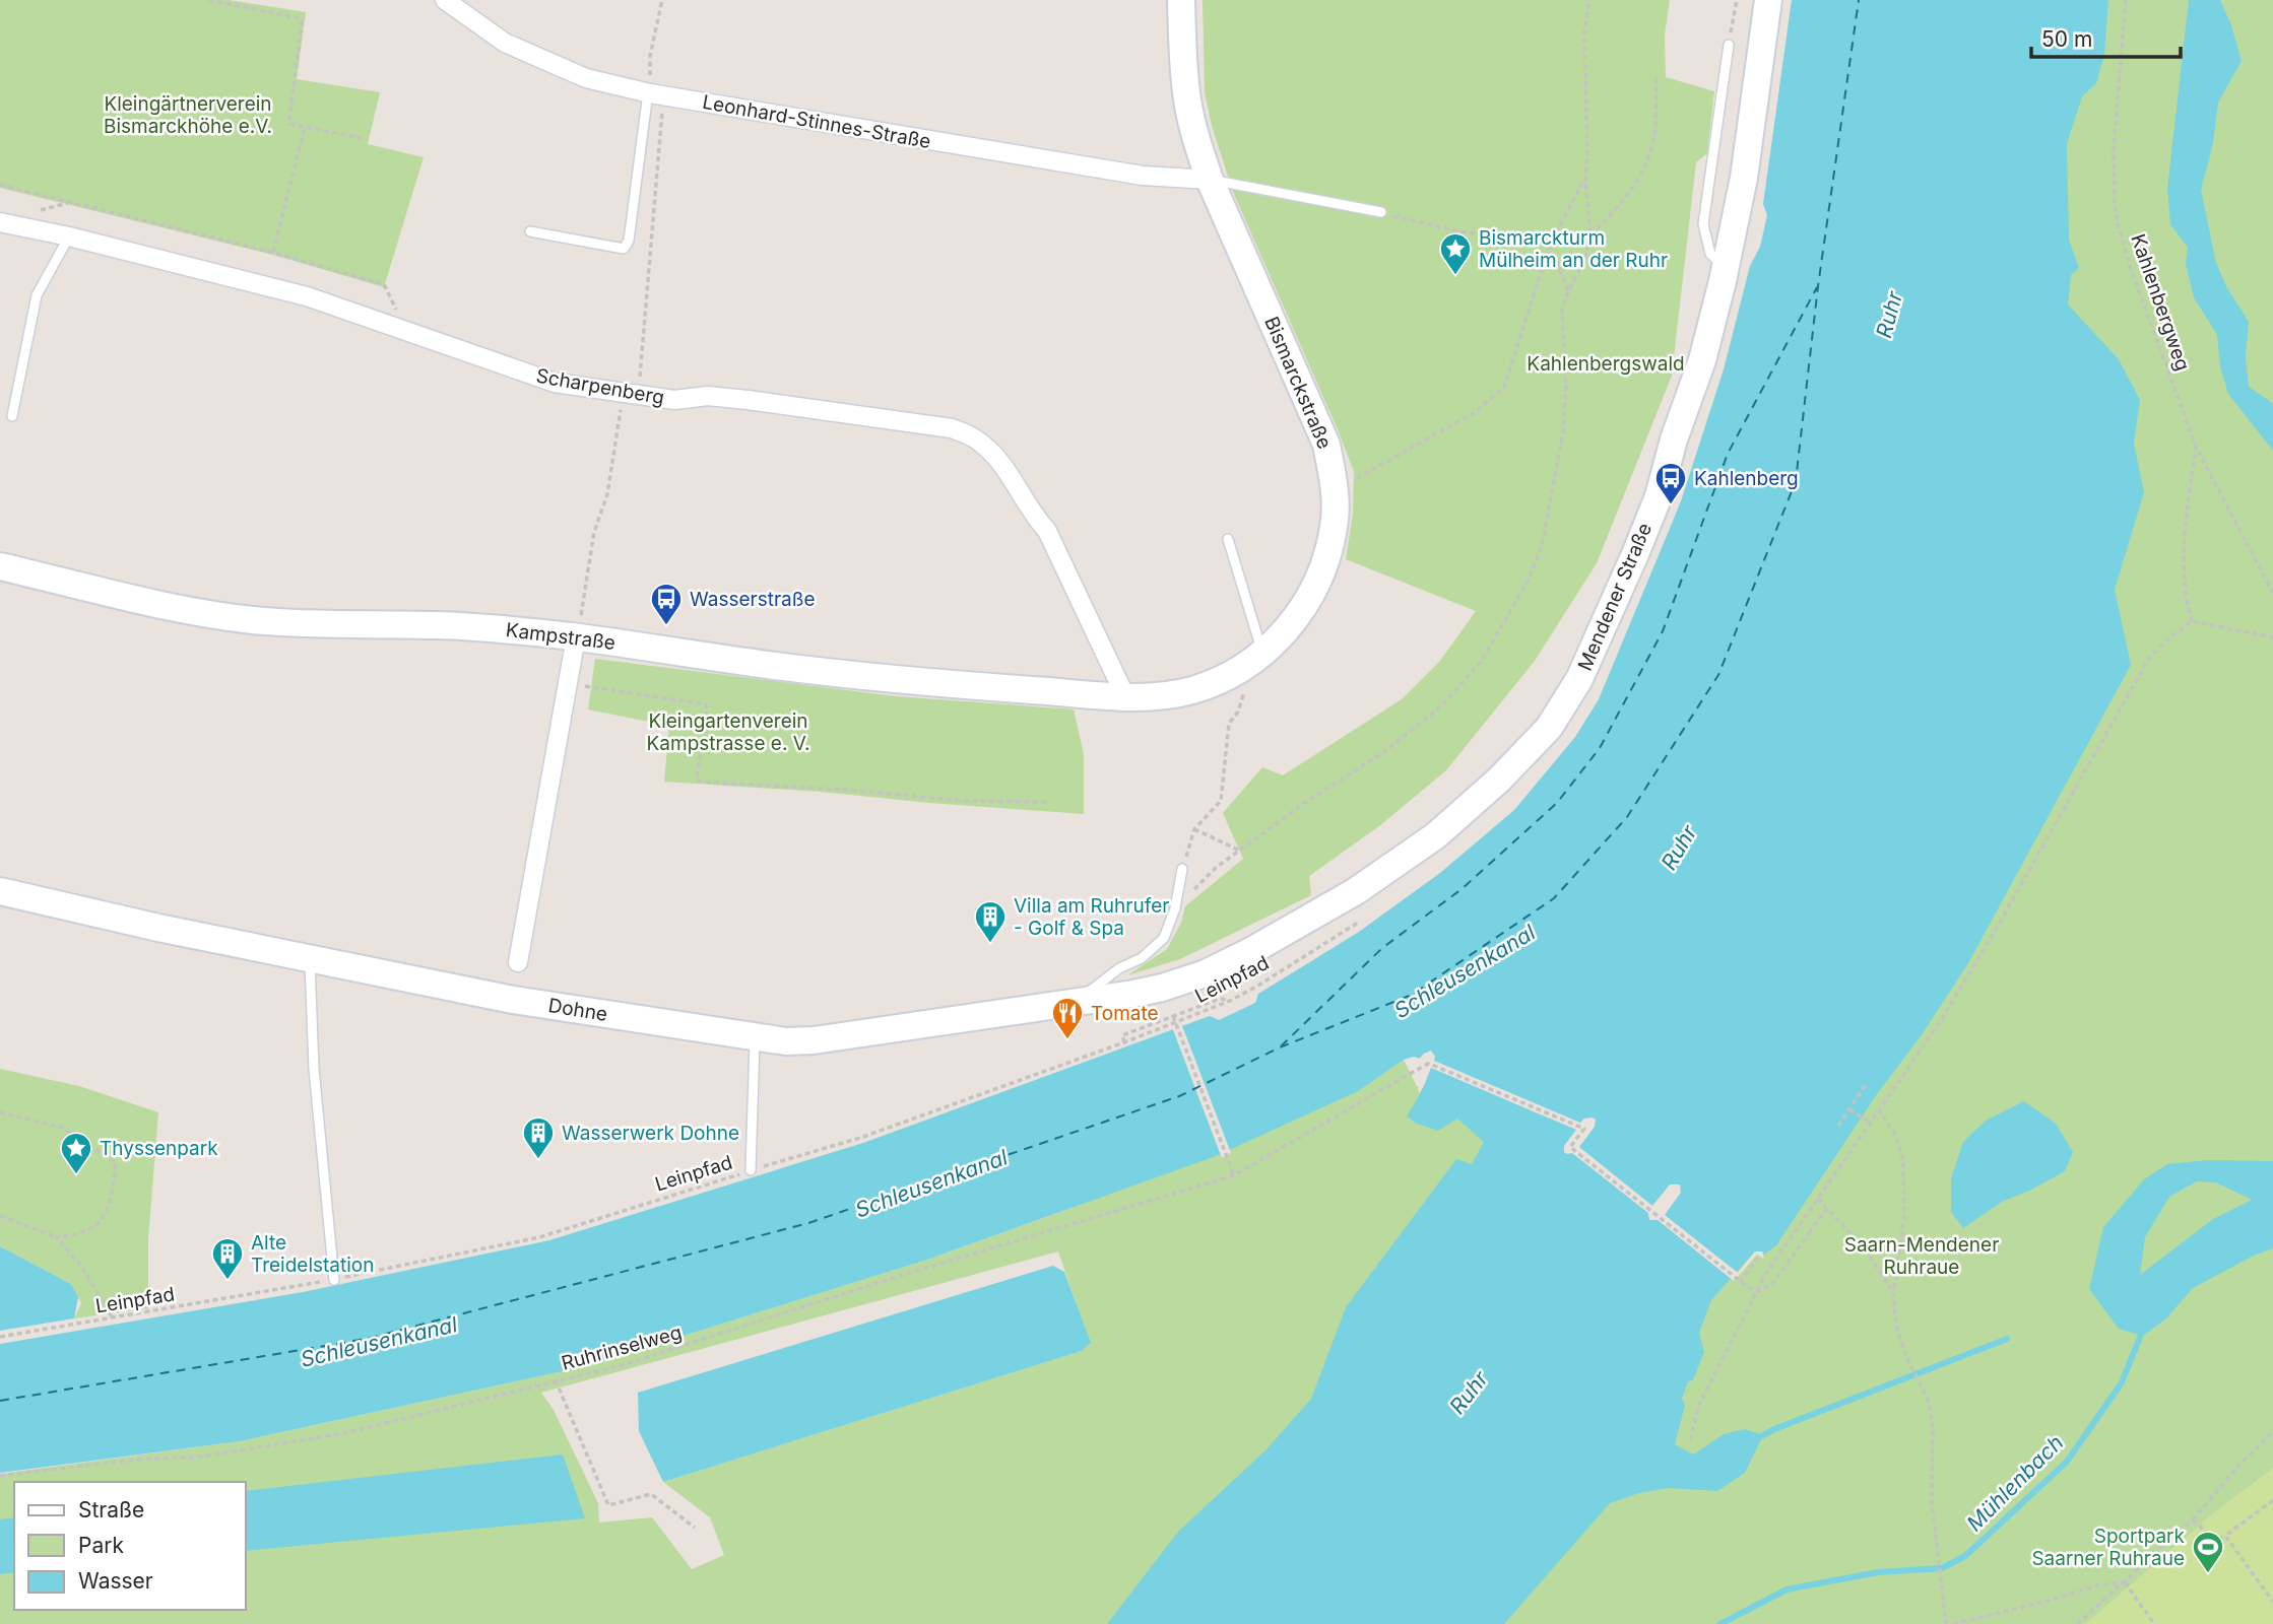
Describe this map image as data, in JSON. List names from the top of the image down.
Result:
{
  "streets": {
    "street": [
      "Leonhard-Stinnes-Straße",
      "Bismarckstraße",
      "Scharpenberg",
      "Mendener Straße",
      "Kampstraße",
      "Dohne"
    ],
    "path": ["Kahlenbergweg", "Leinpfad", "Ruhrinselweg"]
  },
  "crossings": [
    ["Leonhard-Stinnes-Straße", "Bismarckstraße"],
    ["Bismarckstraße", "Scharpenberg"],
    ["Bismarckstraße", "Kampstraße"],
    ["Scharpenberg", "Kampstraße"],
    ["Mendener Straße", "Dohne"]
  ],
  "water": ["Ruhr", "Schleusenkanal", "Mühlenbach"],
  "parks": [
    "Kleingärtnerverein Bismarckhöhe e.V.",
    "Kahlenbergswald",
    "Kleingartenverein Kampstrasse e. V.",
    "Saarn-Mendener Ruhraue"
  ],
  "places": {
    "place": ["Bismarckturm Mülheim an der Ruhr", "Thyssenpark"],
    "bus stop": ["Kahlenberg", "Wasserstraße"],
    "building": ["Villa am Ruhrufer - Golf & Spa", "Wasserwerk Dohne", "Alte Treidelstation"],
    "restaurant": ["Tomate"],
    "sports": ["Sportpark Saarner Ruhraue"]
  },
  "legend": ["Straße", "Park", "Wasser"],
  "scale_bar": "50 m"
}
